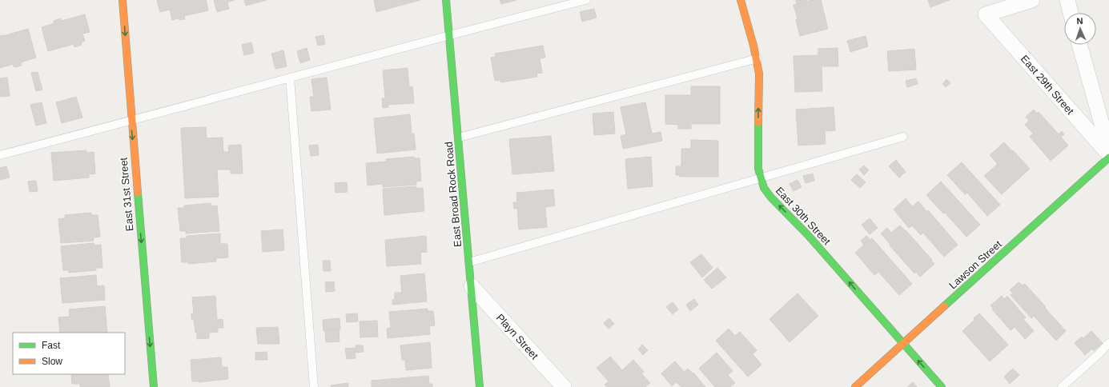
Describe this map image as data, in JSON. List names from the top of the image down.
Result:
{
  "streets": {
    "street": [
      "East 29th Street",
      "East 31st Street",
      "East Broad Rock Road",
      "East 30th Street",
      "Lawson Street",
      "Playn Street"
    ]
  },
  "crossings": [
    ["East Broad Rock Road", "Playn Street"],
    ["East 30th Street", "Lawson Street"]
  ],
  "one_way": ["East 31st Street", "East 30th Street"],
  "legend": ["Fast", "Slow"],
  "north": "top"
}
